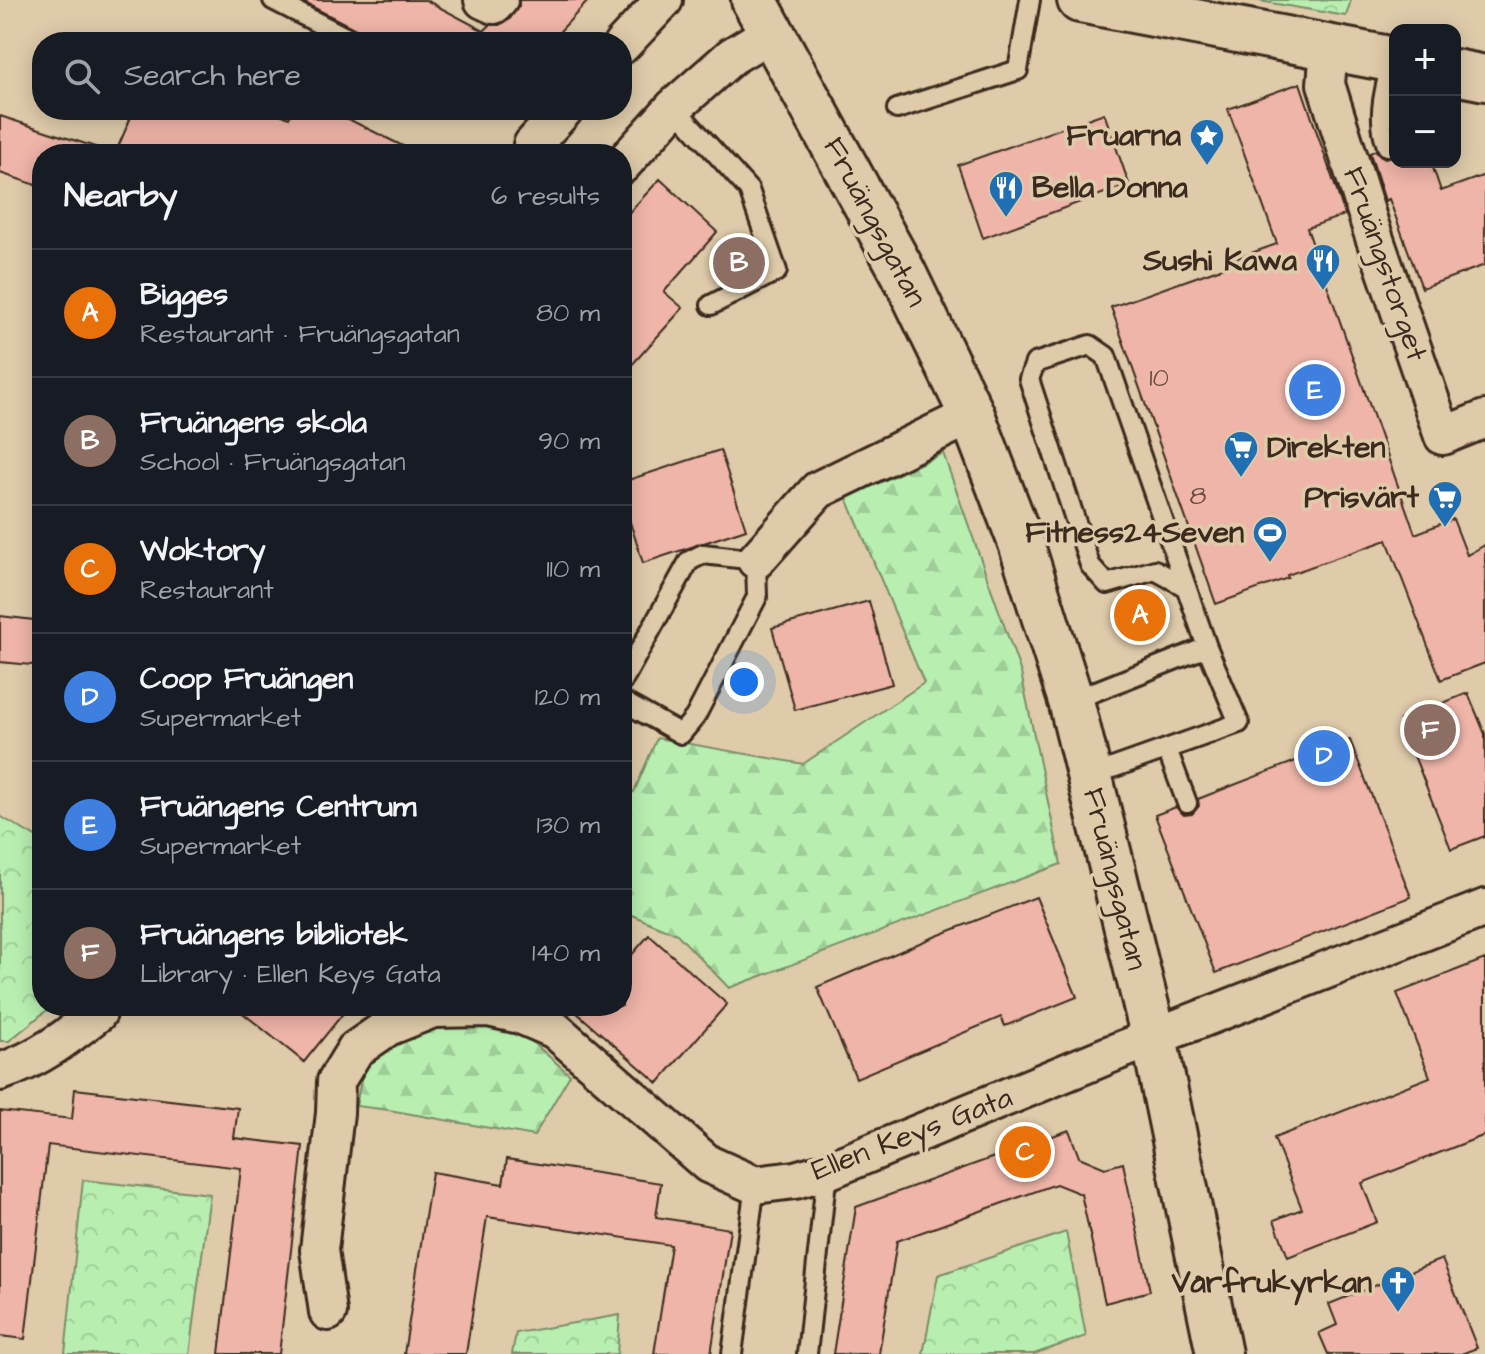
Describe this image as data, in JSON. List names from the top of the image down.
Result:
{
  "streets": {
    "street": ["Fruängsgatan", "Fruängstorget", "Ellen Keys Gata"]
  },
  "crossings": [
    ["Fruängsgatan", "Ellen Keys Gata"]
  ],
  "places": {
    "place": ["Fruarna"],
    "restaurant": ["Bella Donna", "Sushi Kawa"],
    "supermarket": ["Direkten", "Prisvärt"],
    "sports": ["Fitness24Seven"],
    "church": ["Vårfrukyrkan"]
  },
  "house_numbers": ["10", "8"],
  "page": {
    "map_buttons": ["+", "−"],
    "search": "Search here",
    "heading": ["Nearby", "6 results"],
    "pins": [
      "B",
      "E",
      "A",
      "F",
      "D",
      "C"
    ],
    "list": [
      {
        "mark": "A",
        "name": "Bigges",
        "note": "Restaurant · Fruängsgatan",
        "value": "80 m"
      },
      {
        "mark": "B",
        "name": "Fruängens skola",
        "note": "School · Fruängsgatan",
        "value": "90 m"
      },
      {
        "mark": "C",
        "name": "Woktory",
        "note": "Restaurant",
        "value": "110 m"
      },
      {
        "mark": "D",
        "name": "Coop Fruängen",
        "note": "Supermarket",
        "value": "120 m"
      },
      {
        "mark": "E",
        "name": "Fruängens Centrum",
        "note": "Supermarket",
        "value": "130 m"
      },
      {
        "mark": "F",
        "name": "Fruängens bibliotek",
        "note": "Library · Ellen Keys Gata",
        "value": "140 m"
      }
    ]
  }
}
